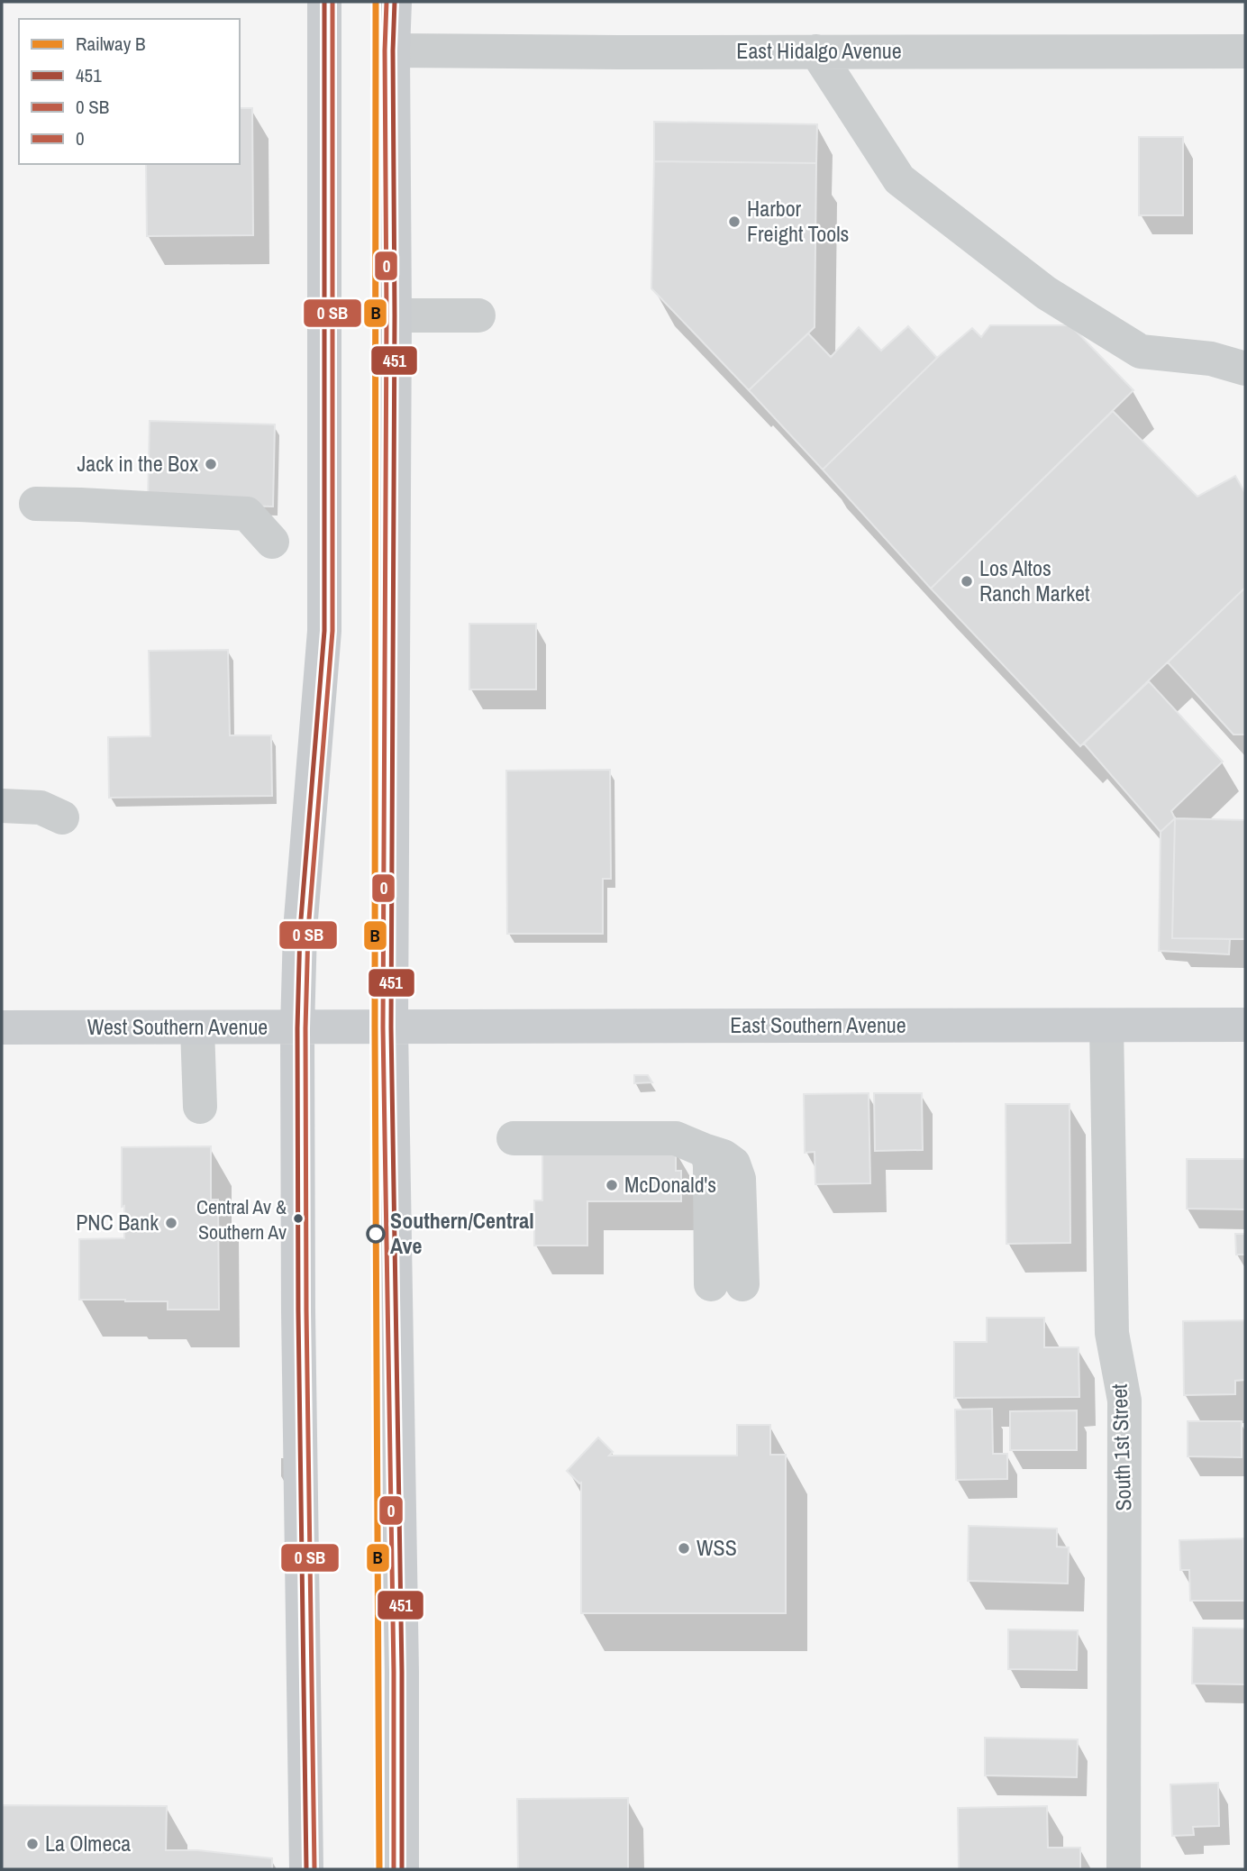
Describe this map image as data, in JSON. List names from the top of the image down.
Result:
{
  "streets": {
    "main road": ["East Southern Avenue", "West Southern Avenue"],
    "street": ["East Hidalgo Avenue", "South 1st Street"]
  },
  "crossings": [
    ["East Southern Avenue", "West Southern Avenue"],
    ["East Southern Avenue", "South 1st Street"]
  ],
  "places": [
    "Harbor Freight Tools",
    "Jack in the Box",
    "Los Altos Ranch Market",
    "McDonald's",
    "Central Av & Southern Av",
    "PNC Bank",
    "Southern/Central Ave",
    "WSS",
    "La Olmeca"
  ],
  "lines": ["rail line B", "transit line 451", "transit line 0"],
  "legend": [
    "Railway B",
    "451",
    "0 SB",
    "0"
  ]
}
